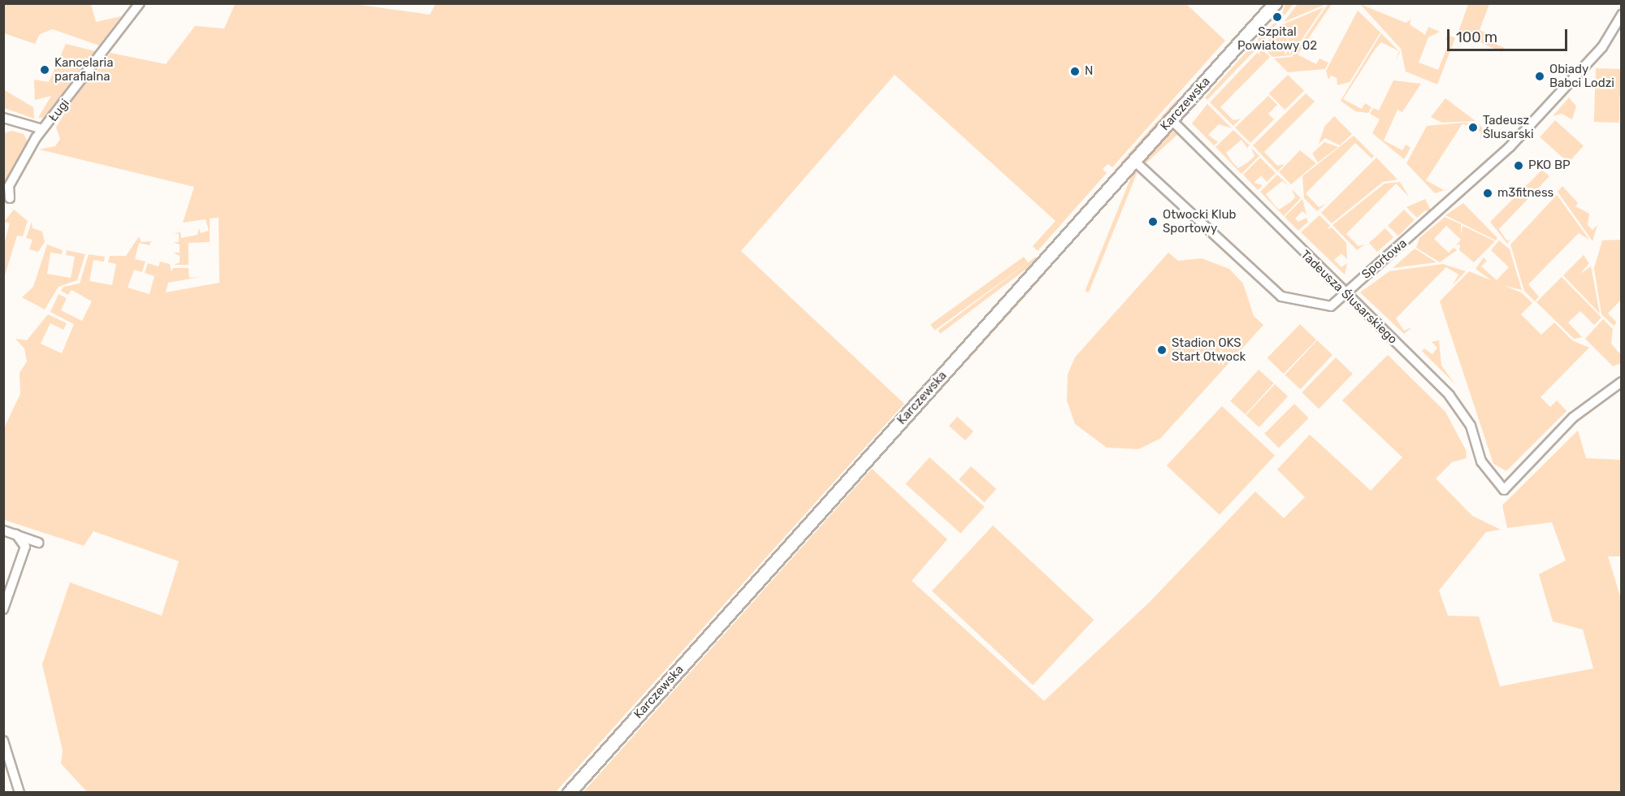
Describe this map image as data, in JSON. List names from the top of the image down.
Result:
{
  "streets": {
    "main road": ["Karczewska"],
    "street": ["Ługi", "Sportowa", "Tadeusza Ślusarskiego"]
  },
  "crossings": [
    ["Karczewska", "Sportowa"],
    ["Karczewska", "Tadeusza Ślusarskiego"],
    ["Sportowa", "Tadeusza Ślusarskiego"]
  ],
  "places": [
    "Szpital Powiatowy 02",
    "Kancelaria parafialna",
    "N",
    "Obiady Babci Lodzi",
    "Tadeusz Ślusarski",
    "PKO BP",
    "m3fitness",
    "Otwocki Klub Sportowy",
    "Stadion OKS Start Otwock"
  ],
  "scale_bar": "100 m"
}
